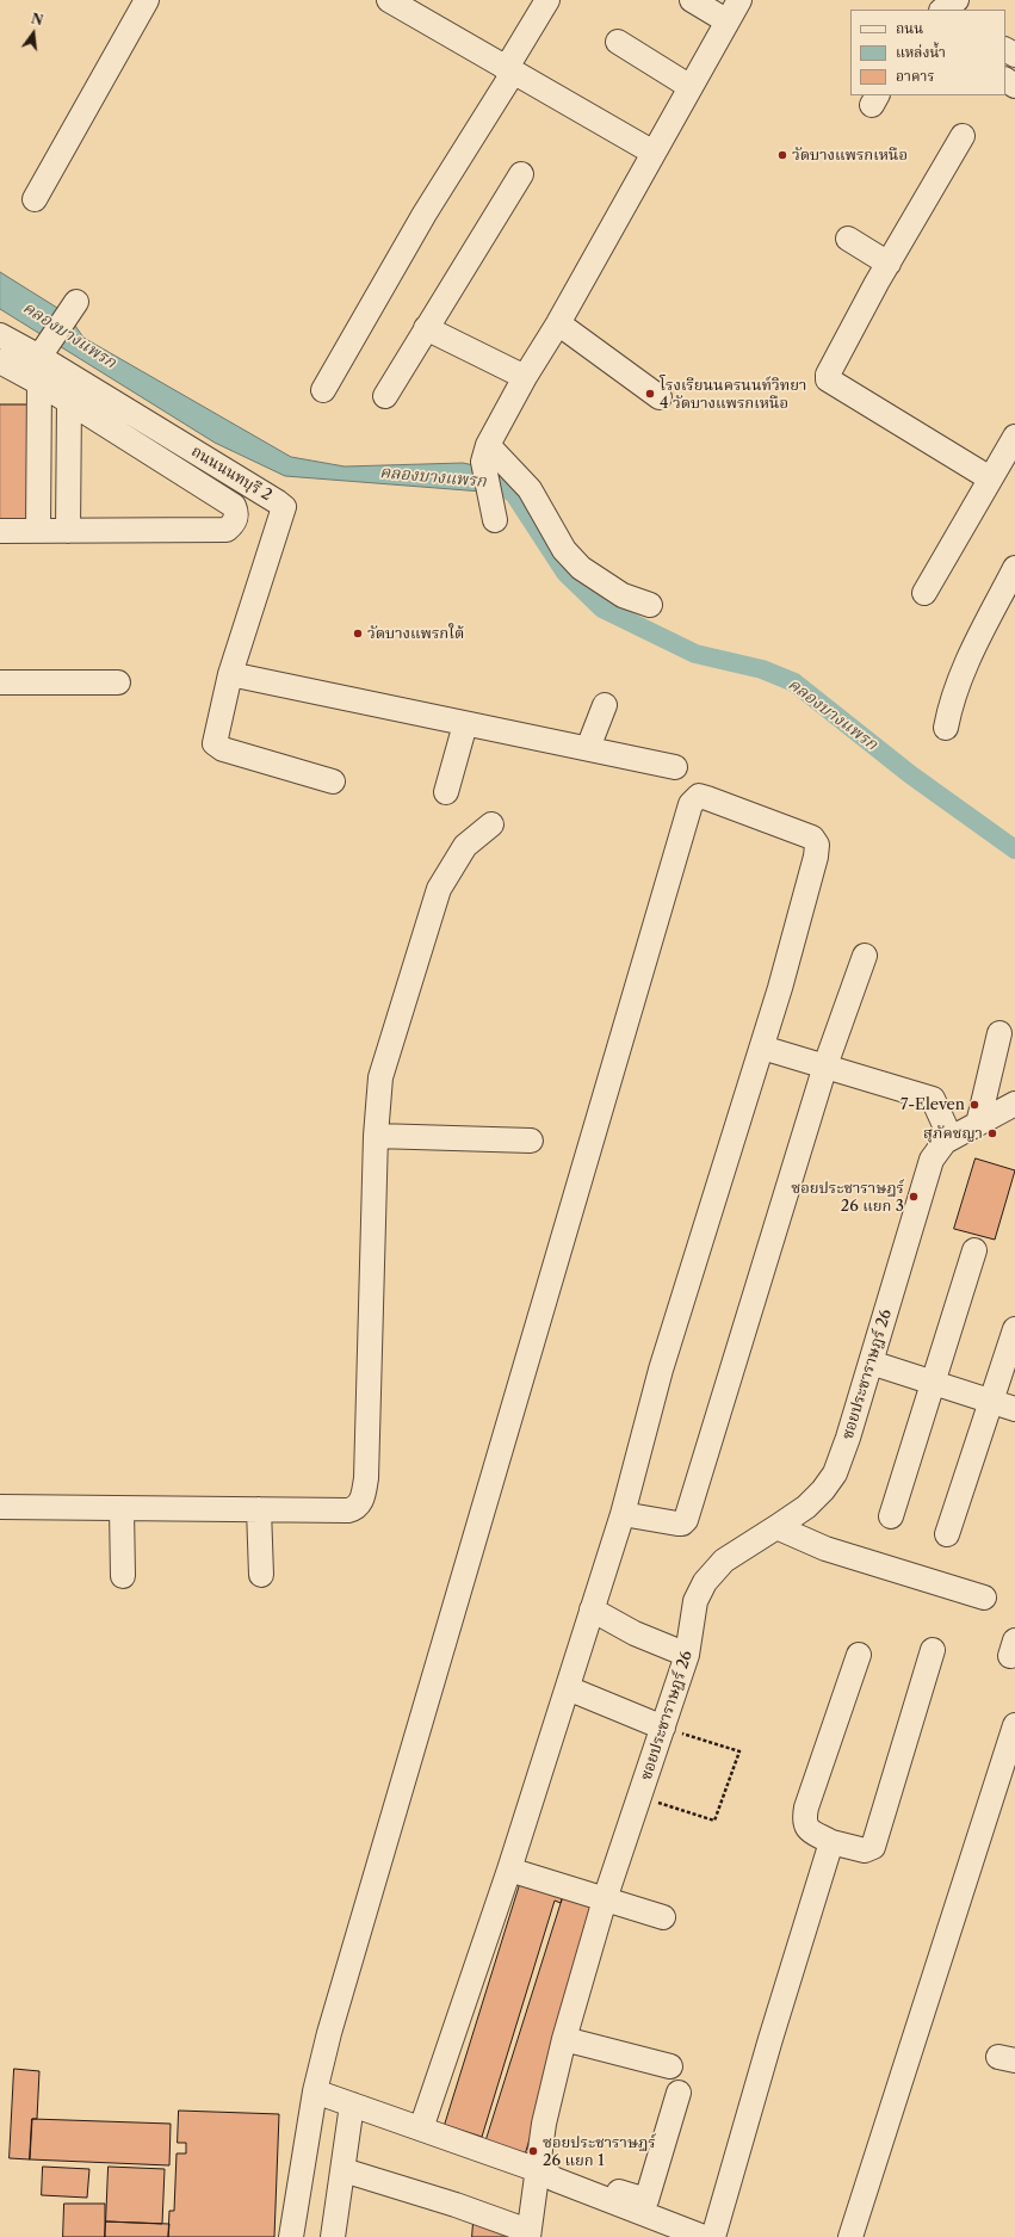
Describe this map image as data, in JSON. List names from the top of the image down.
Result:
{
  "streets": {
    "street": ["ถนนนนทบุรี 2", "ซอยประชาราษฎร์ 26"]
  },
  "water": ["คลองบางแพรก"],
  "places": [
    "วัดบางแพรกเหนือ",
    "โรงเรียนนครนนท์วิทยา 4 วัดบางแพรกเหนือ",
    "วัดบางแพรกใต้",
    "7-Eleven",
    "สุภัคชญา",
    "ซอยประชาราษฎร์ 26 แยก 3",
    "ซอยประชาราษฎร์ 26 แยก 1"
  ],
  "legend": ["ถนน", "แหล่งน้ำ", "อาคาร"],
  "north": "top"
}
